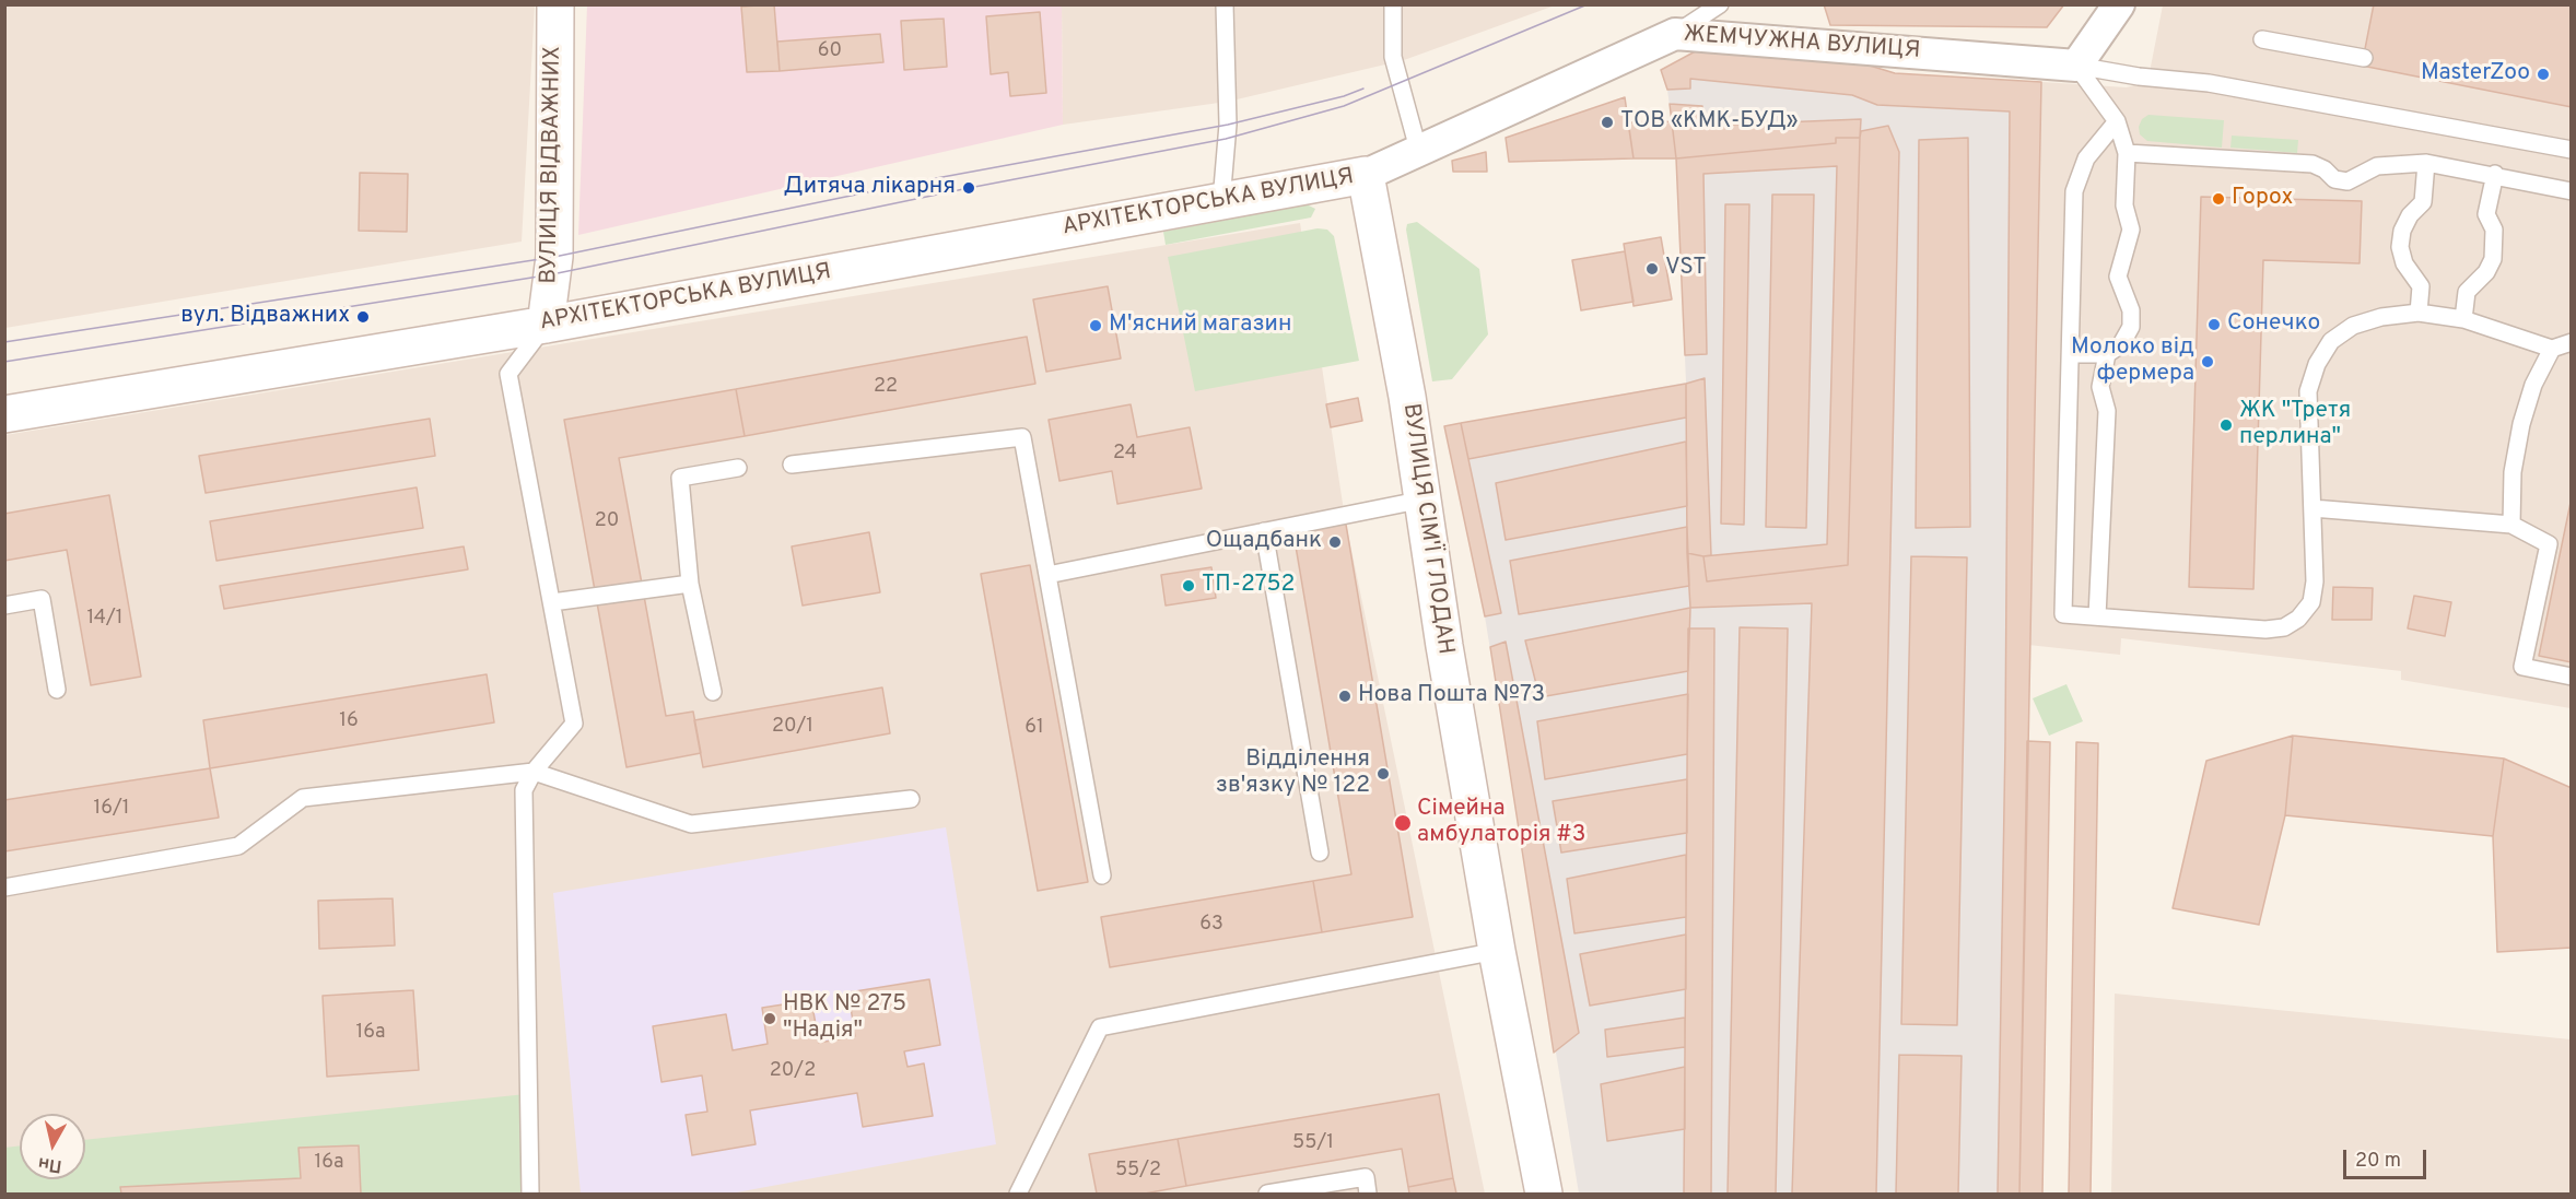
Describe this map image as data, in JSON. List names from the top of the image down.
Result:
{
  "streets": {
    "street": [
      "ЖЕМЧУЖНА ВУЛИЦЯ",
      "ВУЛИЦЯ ВІДВАЖНИХ",
      "АРХІТЕКТОРСЬКА ВУЛИЦЯ",
      "ВУЛИЦЯ СІМ'Ї ГЛОДАН"
    ]
  },
  "crossings": [
    ["ЖЕМЧУЖНА ВУЛИЦЯ", "АРХІТЕКТОРСЬКА ВУЛИЦЯ"],
    ["ЖЕМЧУЖНА ВУЛИЦЯ", "ВУЛИЦЯ СІМ'Ї ГЛОДАН"],
    ["ВУЛИЦЯ ВІДВАЖНИХ", "АРХІТЕКТОРСЬКА ВУЛИЦЯ"],
    ["АРХІТЕКТОРСЬКА ВУЛИЦЯ", "ВУЛИЦЯ СІМ'Ї ГЛОДАН"]
  ],
  "places": [
    "MasterZoo",
    "ТОВ «КМК-БУД»",
    "Дитяча лікарня",
    "Горох",
    "VST",
    "вул. Відважних",
    "Сонечко",
    "М'ясний магазин",
    "Молоко від фермера",
    "ЖК \"Третя перлина\"",
    "Ощадбанк",
    "ТП-2752",
    "Нова Пошта №73",
    "Відділення зв'язку № 122",
    "Сімейна амбулаторія #3",
    "НВК № 275 \"Надія\""
  ],
  "house_numbers": [
    "60",
    "22",
    "24",
    "20",
    "14/1",
    "16",
    "20/1",
    "61",
    "16/1",
    "63",
    "16а",
    "20/2",
    "55/1",
    "16а",
    "55/2"
  ],
  "scale_bar": "20 m",
  "north": "bottom"
}
